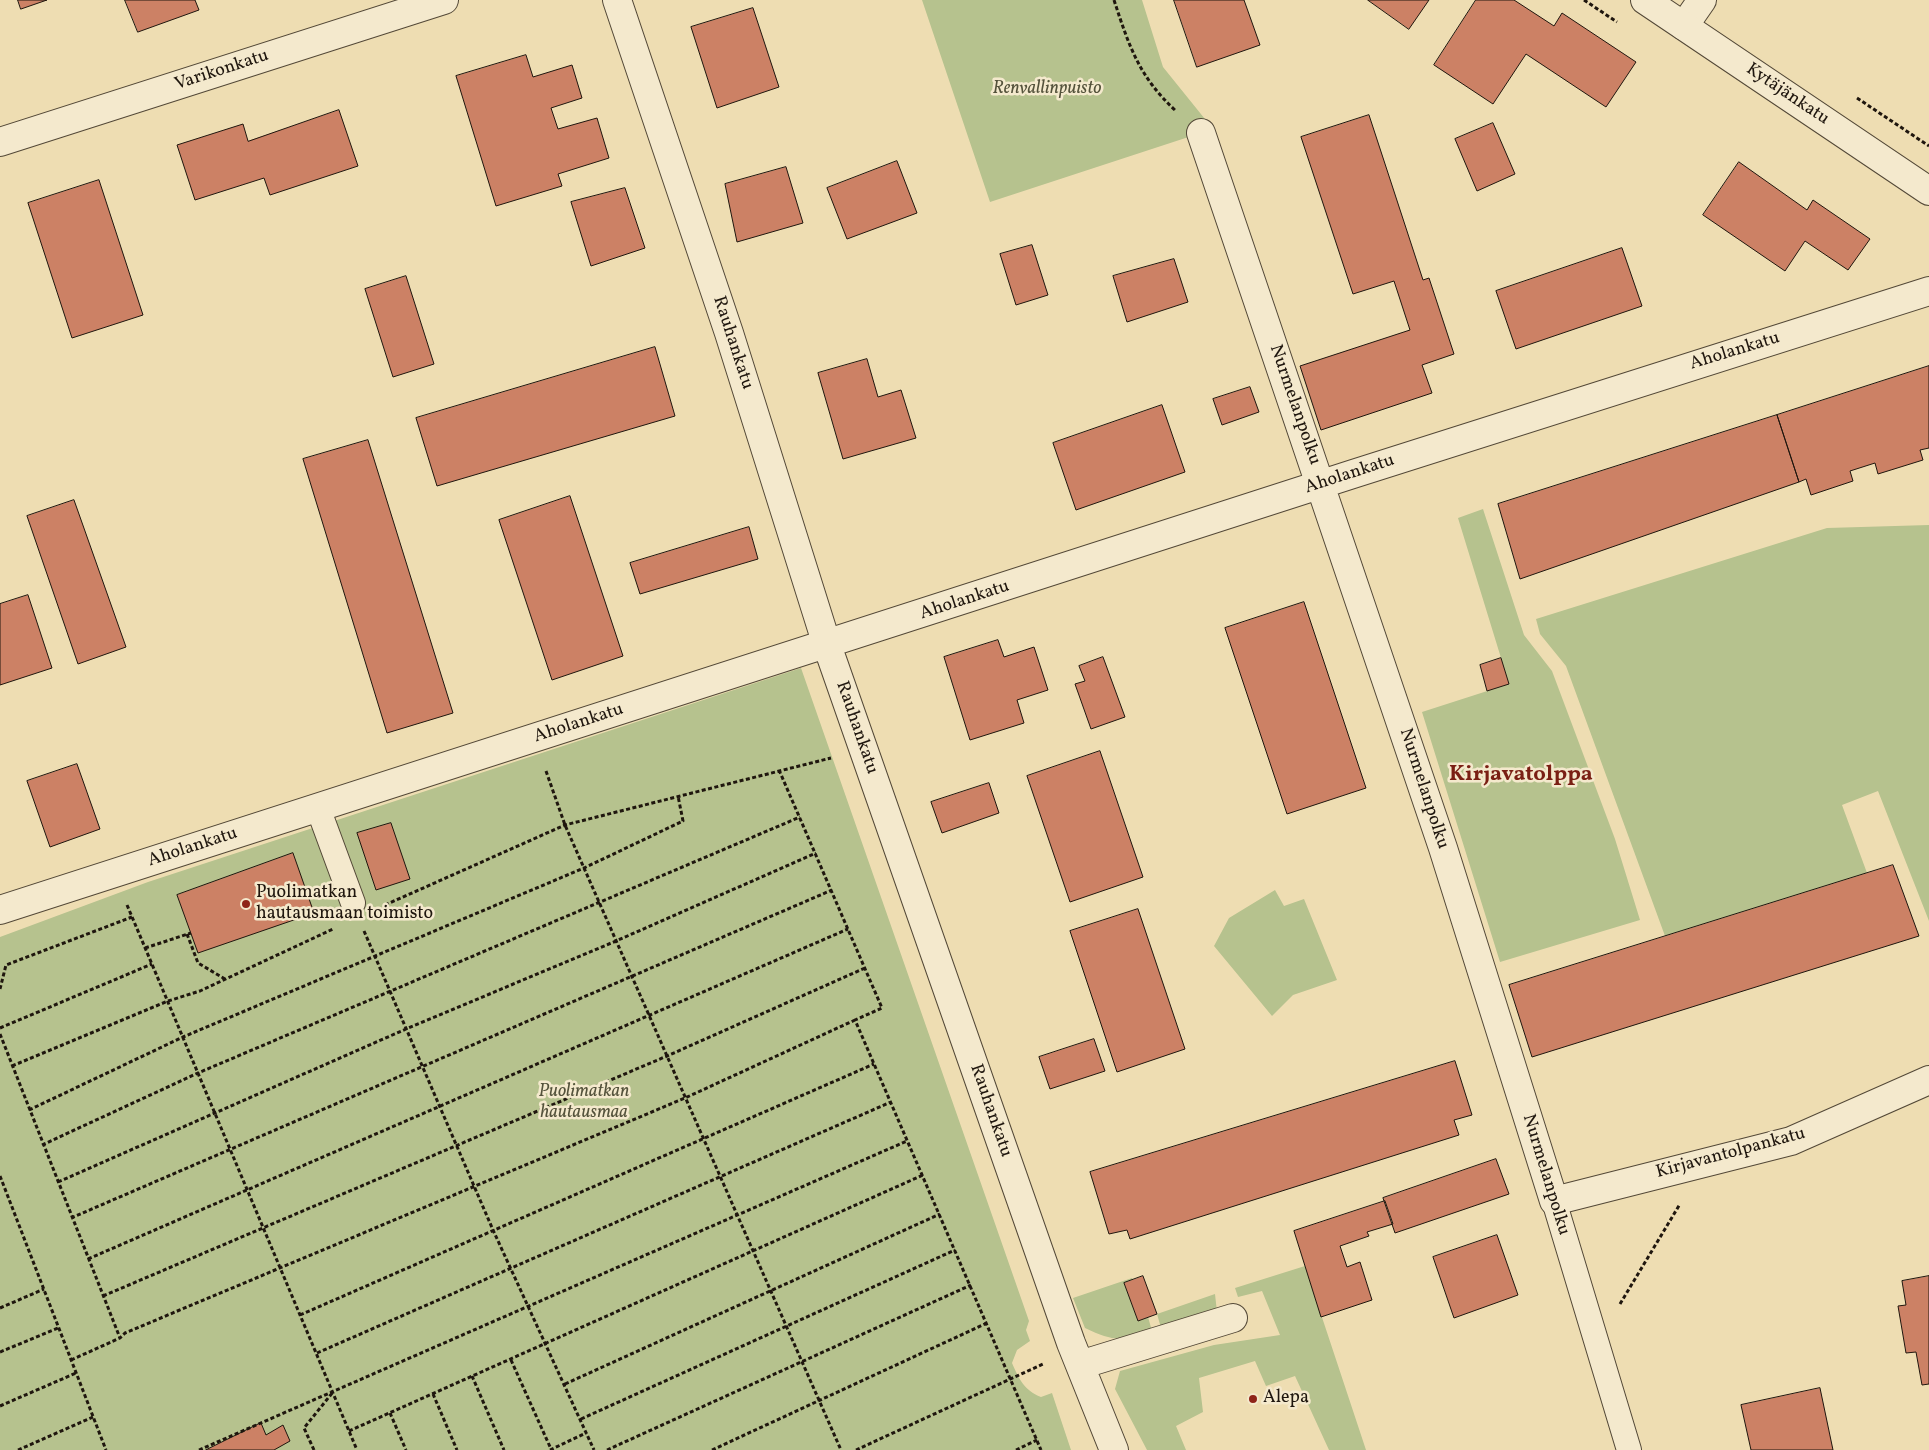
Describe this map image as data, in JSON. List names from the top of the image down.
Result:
{
  "streets": {
    "street": [
      "Varikonkatu",
      "Kytäjänkatu",
      "Rauhankatu",
      "Aholankatu",
      "Nurmelanpolku",
      "Kirjavantolpankatu"
    ]
  },
  "crossings": [
    ["Rauhankatu", "Aholankatu"],
    ["Aholankatu", "Nurmelanpolku"],
    ["Nurmelanpolku", "Kirjavantolpankatu"]
  ],
  "districts": ["Kirjavatolppa"],
  "parks": ["Renvallinpuisto", "Puolimatkan hautausmaa"],
  "places": ["Puolimatkan hautausmaan toimisto", "Alepa"]
}
